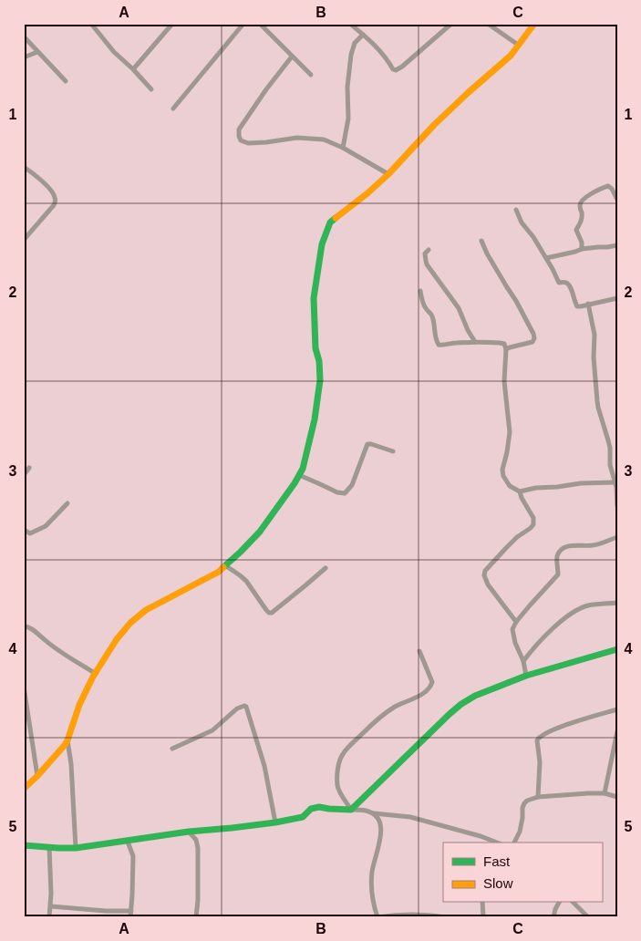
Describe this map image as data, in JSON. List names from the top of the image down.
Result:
{
  "legend": ["Fast", "Slow"],
  "grid": {
    "columns": ["A", "B", "C"],
    "rows": [
      "1",
      "2",
      "3",
      "4",
      "5"
    ]
  }
}
